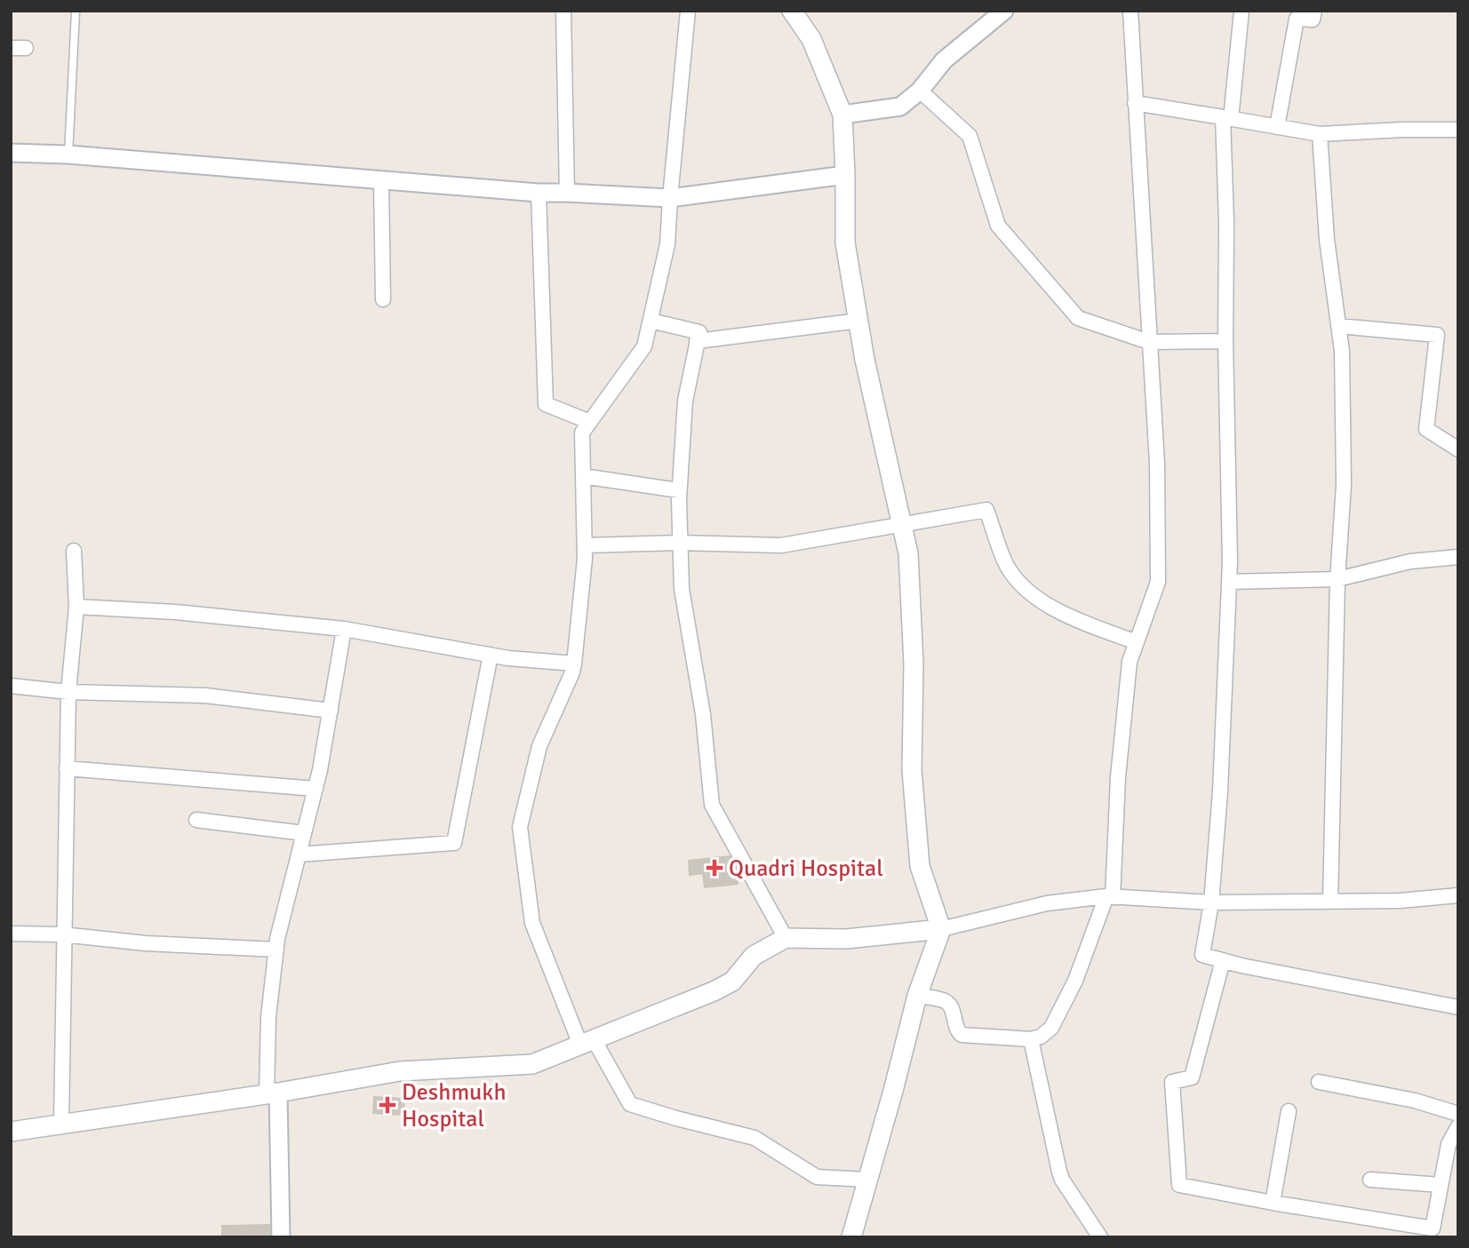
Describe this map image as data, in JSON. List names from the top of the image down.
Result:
{
  "places": {
    "health": ["Quadri Hospital", "Deshmukh Hospital"]
  }
}
